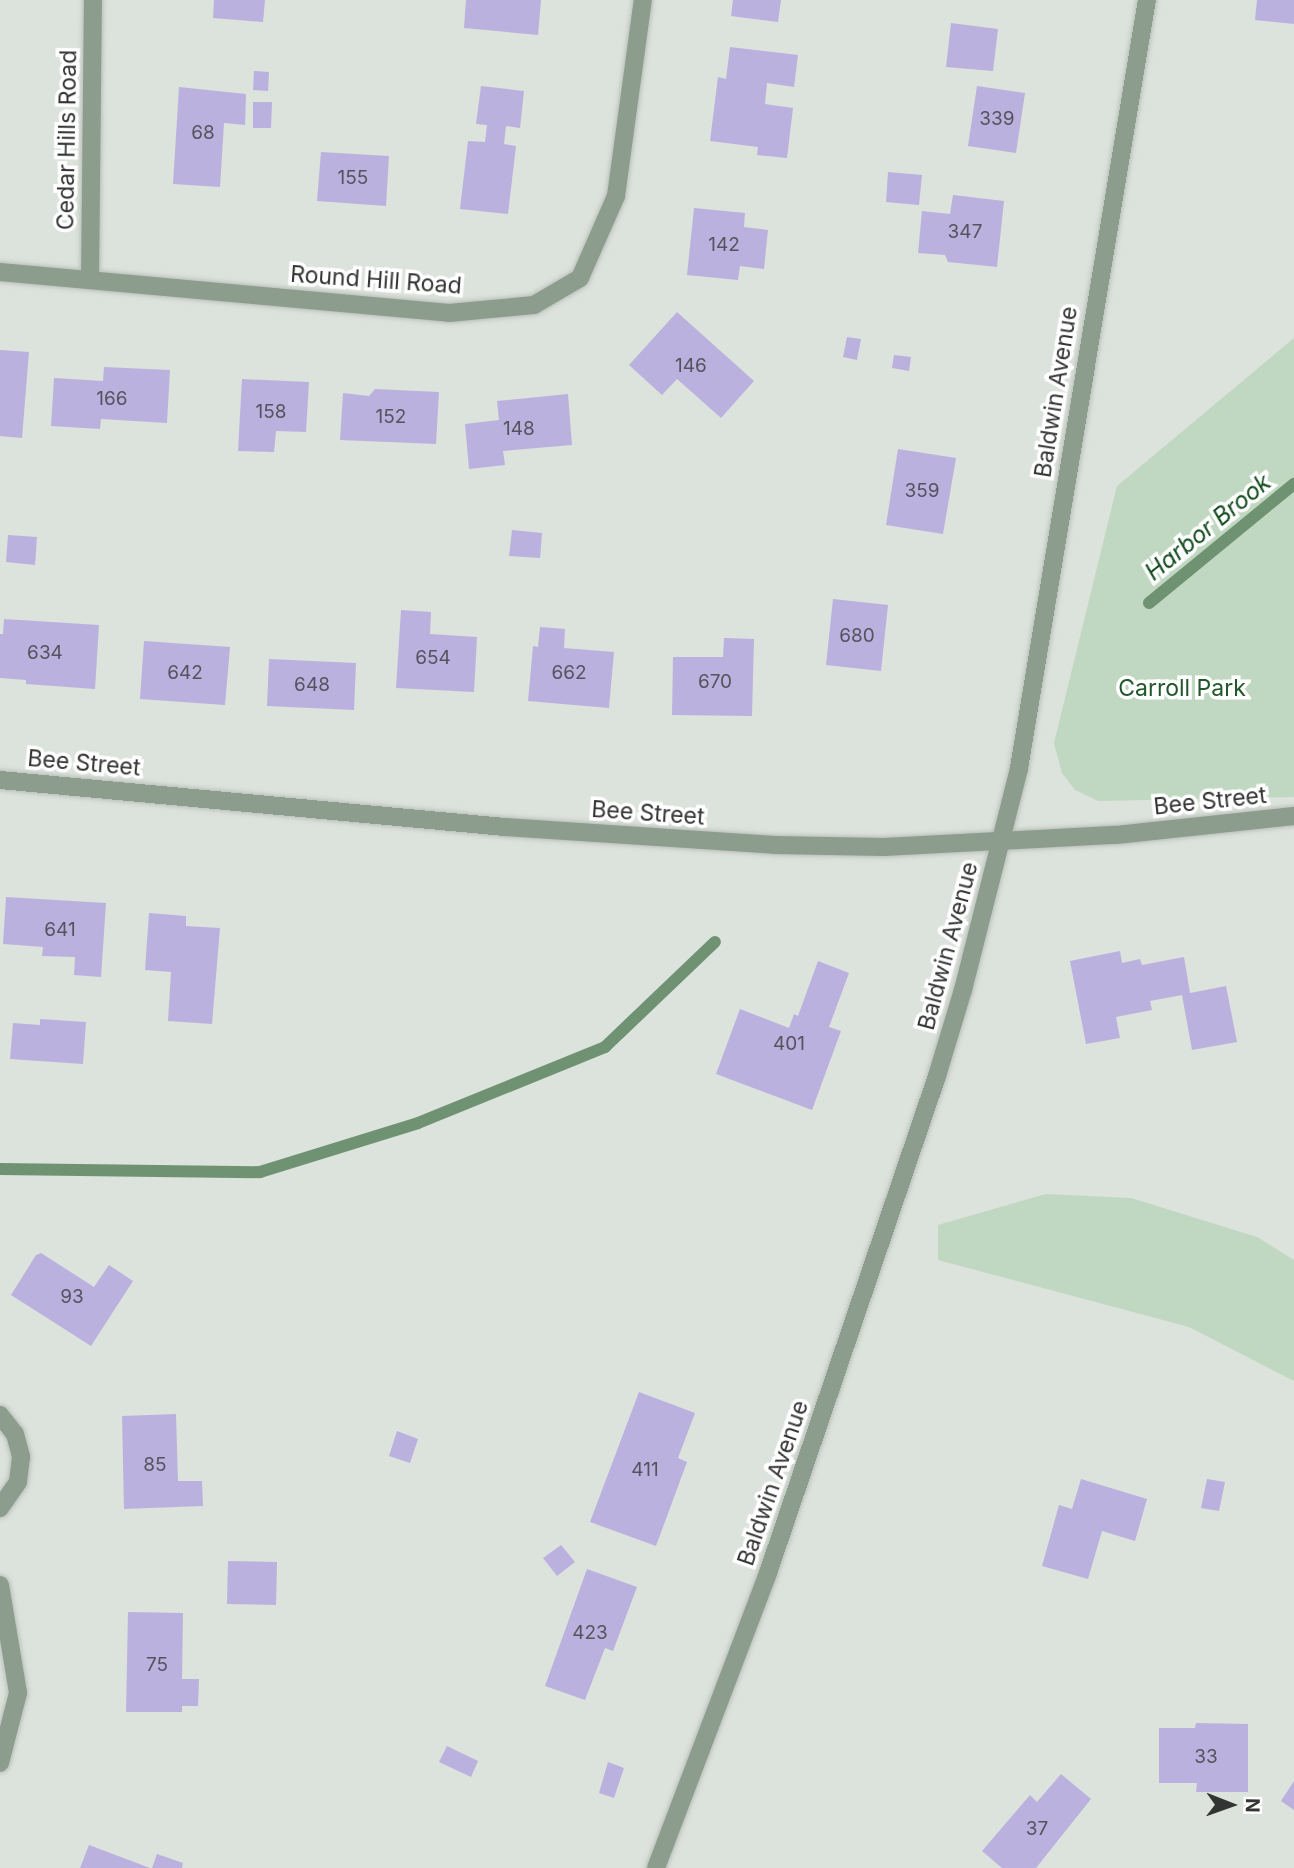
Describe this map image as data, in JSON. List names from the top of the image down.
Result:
{
  "streets": {
    "street": [
      "Cedar Hills Road",
      "Round Hill Road",
      "Baldwin Avenue",
      "Bee Street"
    ]
  },
  "crossings": [
    ["Cedar Hills Road", "Round Hill Road"],
    ["Baldwin Avenue", "Bee Street"]
  ],
  "water": ["Harbor Brook"],
  "parks": ["Carroll Park"],
  "house_numbers": [
    "339",
    "68",
    "155",
    "347",
    "142",
    "146",
    "166",
    "158",
    "152",
    "148",
    "359",
    "680",
    "634",
    "654",
    "642",
    "662",
    "670",
    "648",
    "641",
    "401",
    "93",
    "85",
    "411",
    "423",
    "75",
    "33",
    "37"
  ],
  "north": "right"
}
